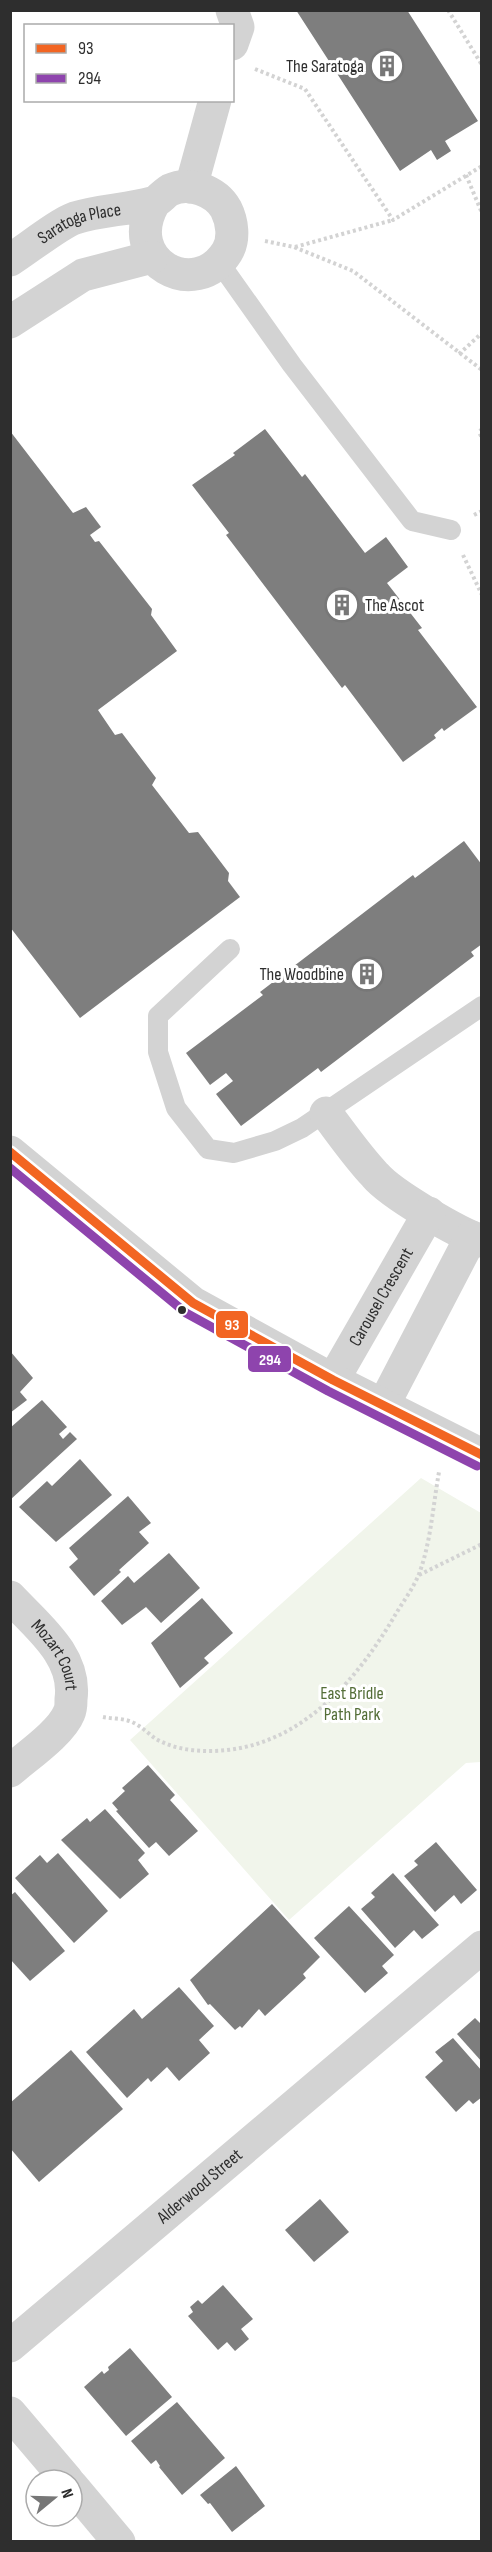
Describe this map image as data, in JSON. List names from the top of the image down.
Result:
{
  "streets": {
    "street": [
      "Saratoga Place",
      "Carousel Crescent",
      "Mozart Court",
      "Alderwood Street"
    ]
  },
  "parks": ["East Bridle Path Park"],
  "places": {
    "building": ["The Saratoga", "The Ascot", "The Woodbine"]
  },
  "lines": ["transit line 93", "transit line 294"],
  "legend": ["93", "294"],
  "north": "right"
}
